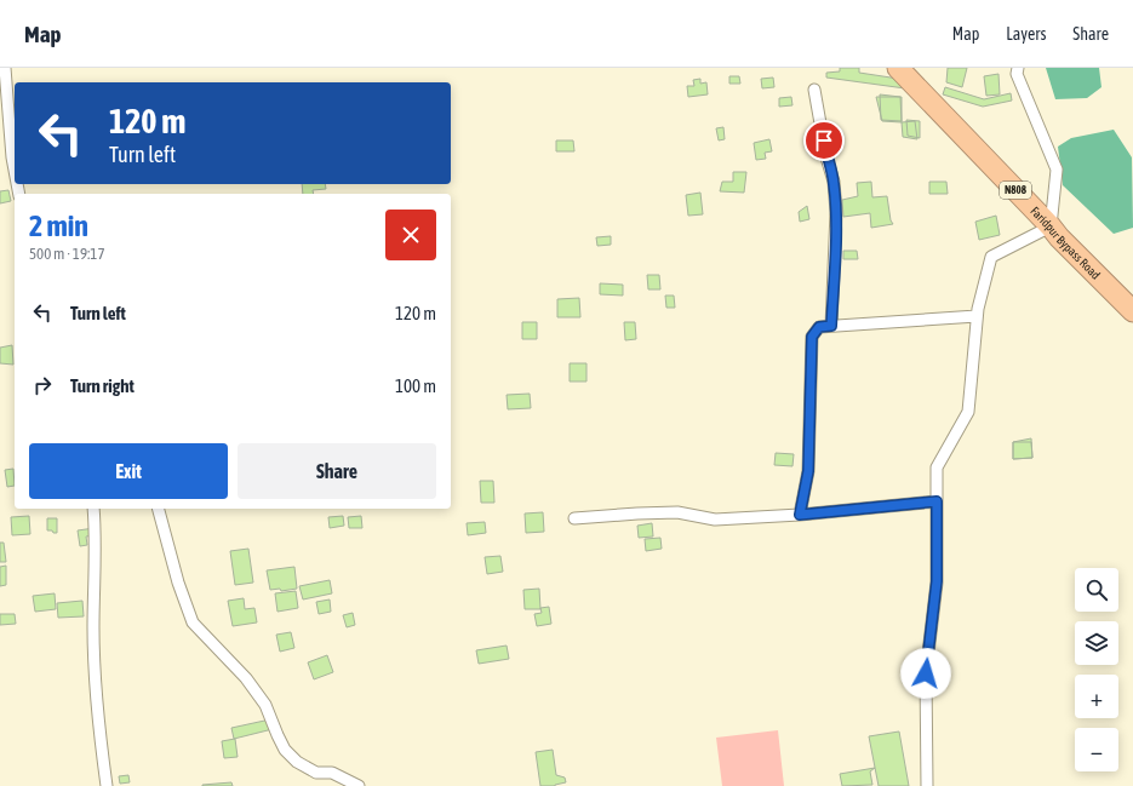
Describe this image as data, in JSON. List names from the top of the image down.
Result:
{
  "streets": {
    "highway": ["N808", "Faridpur Bypass Road"]
  },
  "page": {
    "header": "Map",
    "nav": ["Map", "Layers", "Share"],
    "turn": ["120 m", "Turn left"],
    "heading": ["2 min", "500 m · 19:17"],
    "list": [
      {
        "name": "Turn left",
        "value": "120 m"
      },
      {
        "name": "Turn right",
        "value": "100 m"
      }
    ],
    "buttons": ["Exit", "Share"],
    "map_buttons": ["+", "−"]
  }
}
